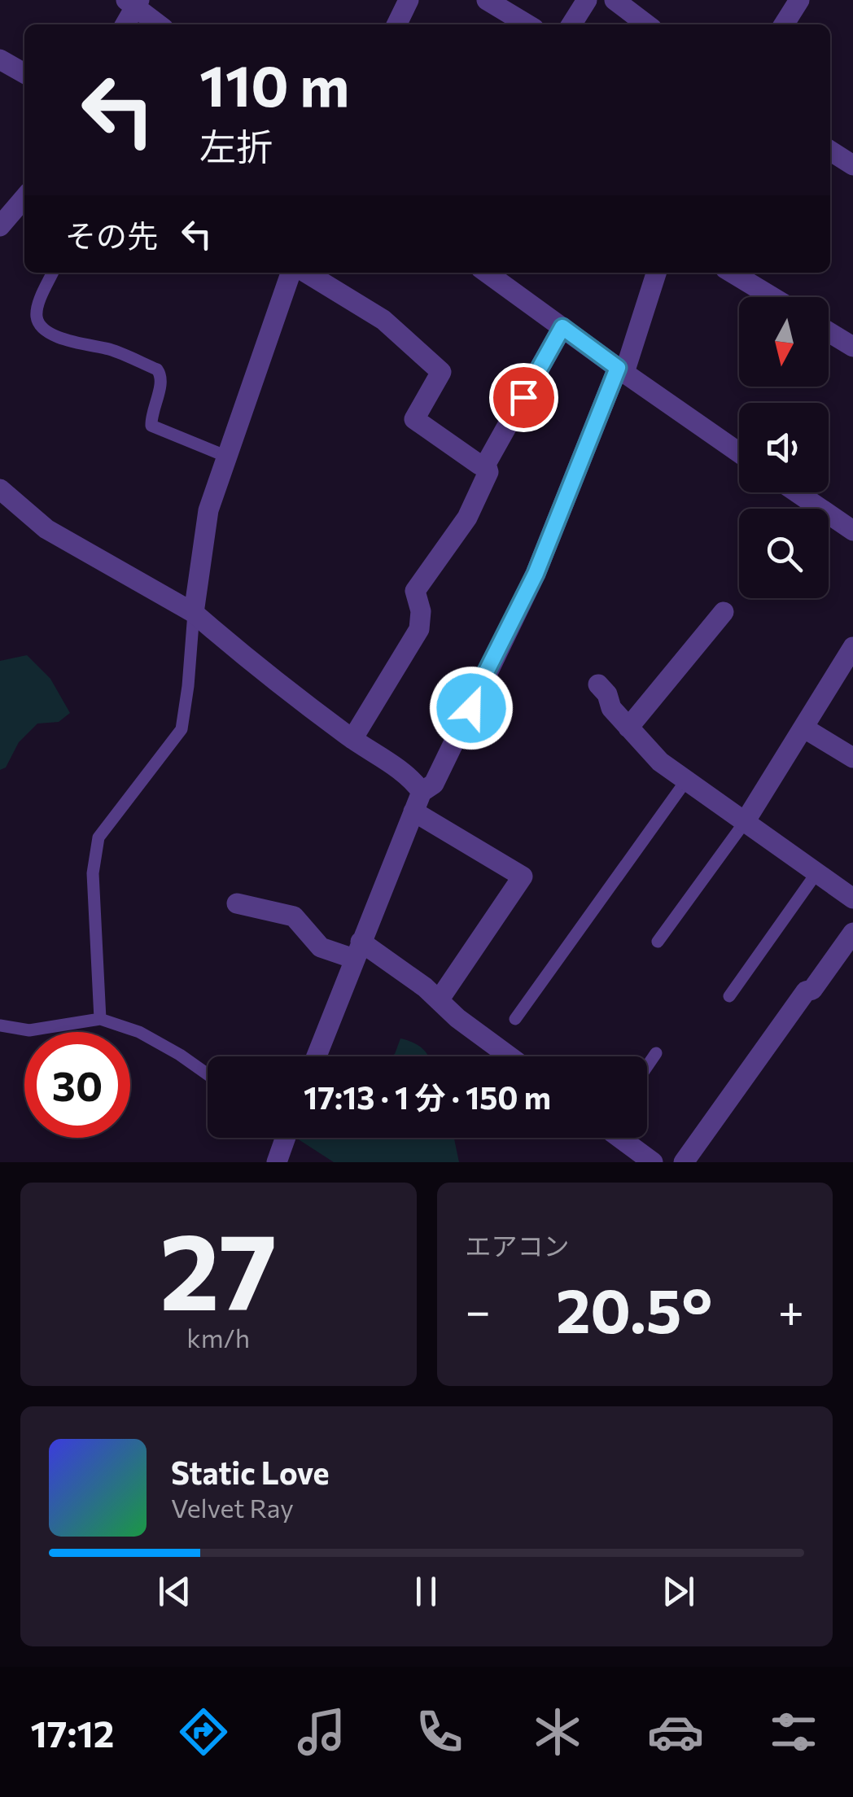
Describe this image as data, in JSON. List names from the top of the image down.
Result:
{
  "north": "bottom",
  "page": {
    "turn": ["110 m", "左折"],
    "then": "その先",
    "limit": "30",
    "trip": "17:13 · 1 分 · 150 m",
    "tile": [
      ["27", "km/h"],
      "エアコン"
    ],
    "heat": ["−", "20.5°", "+"],
    "song": ["Static Love", "Velvet Ray"],
    "tabs": "17:12"
  }
}
